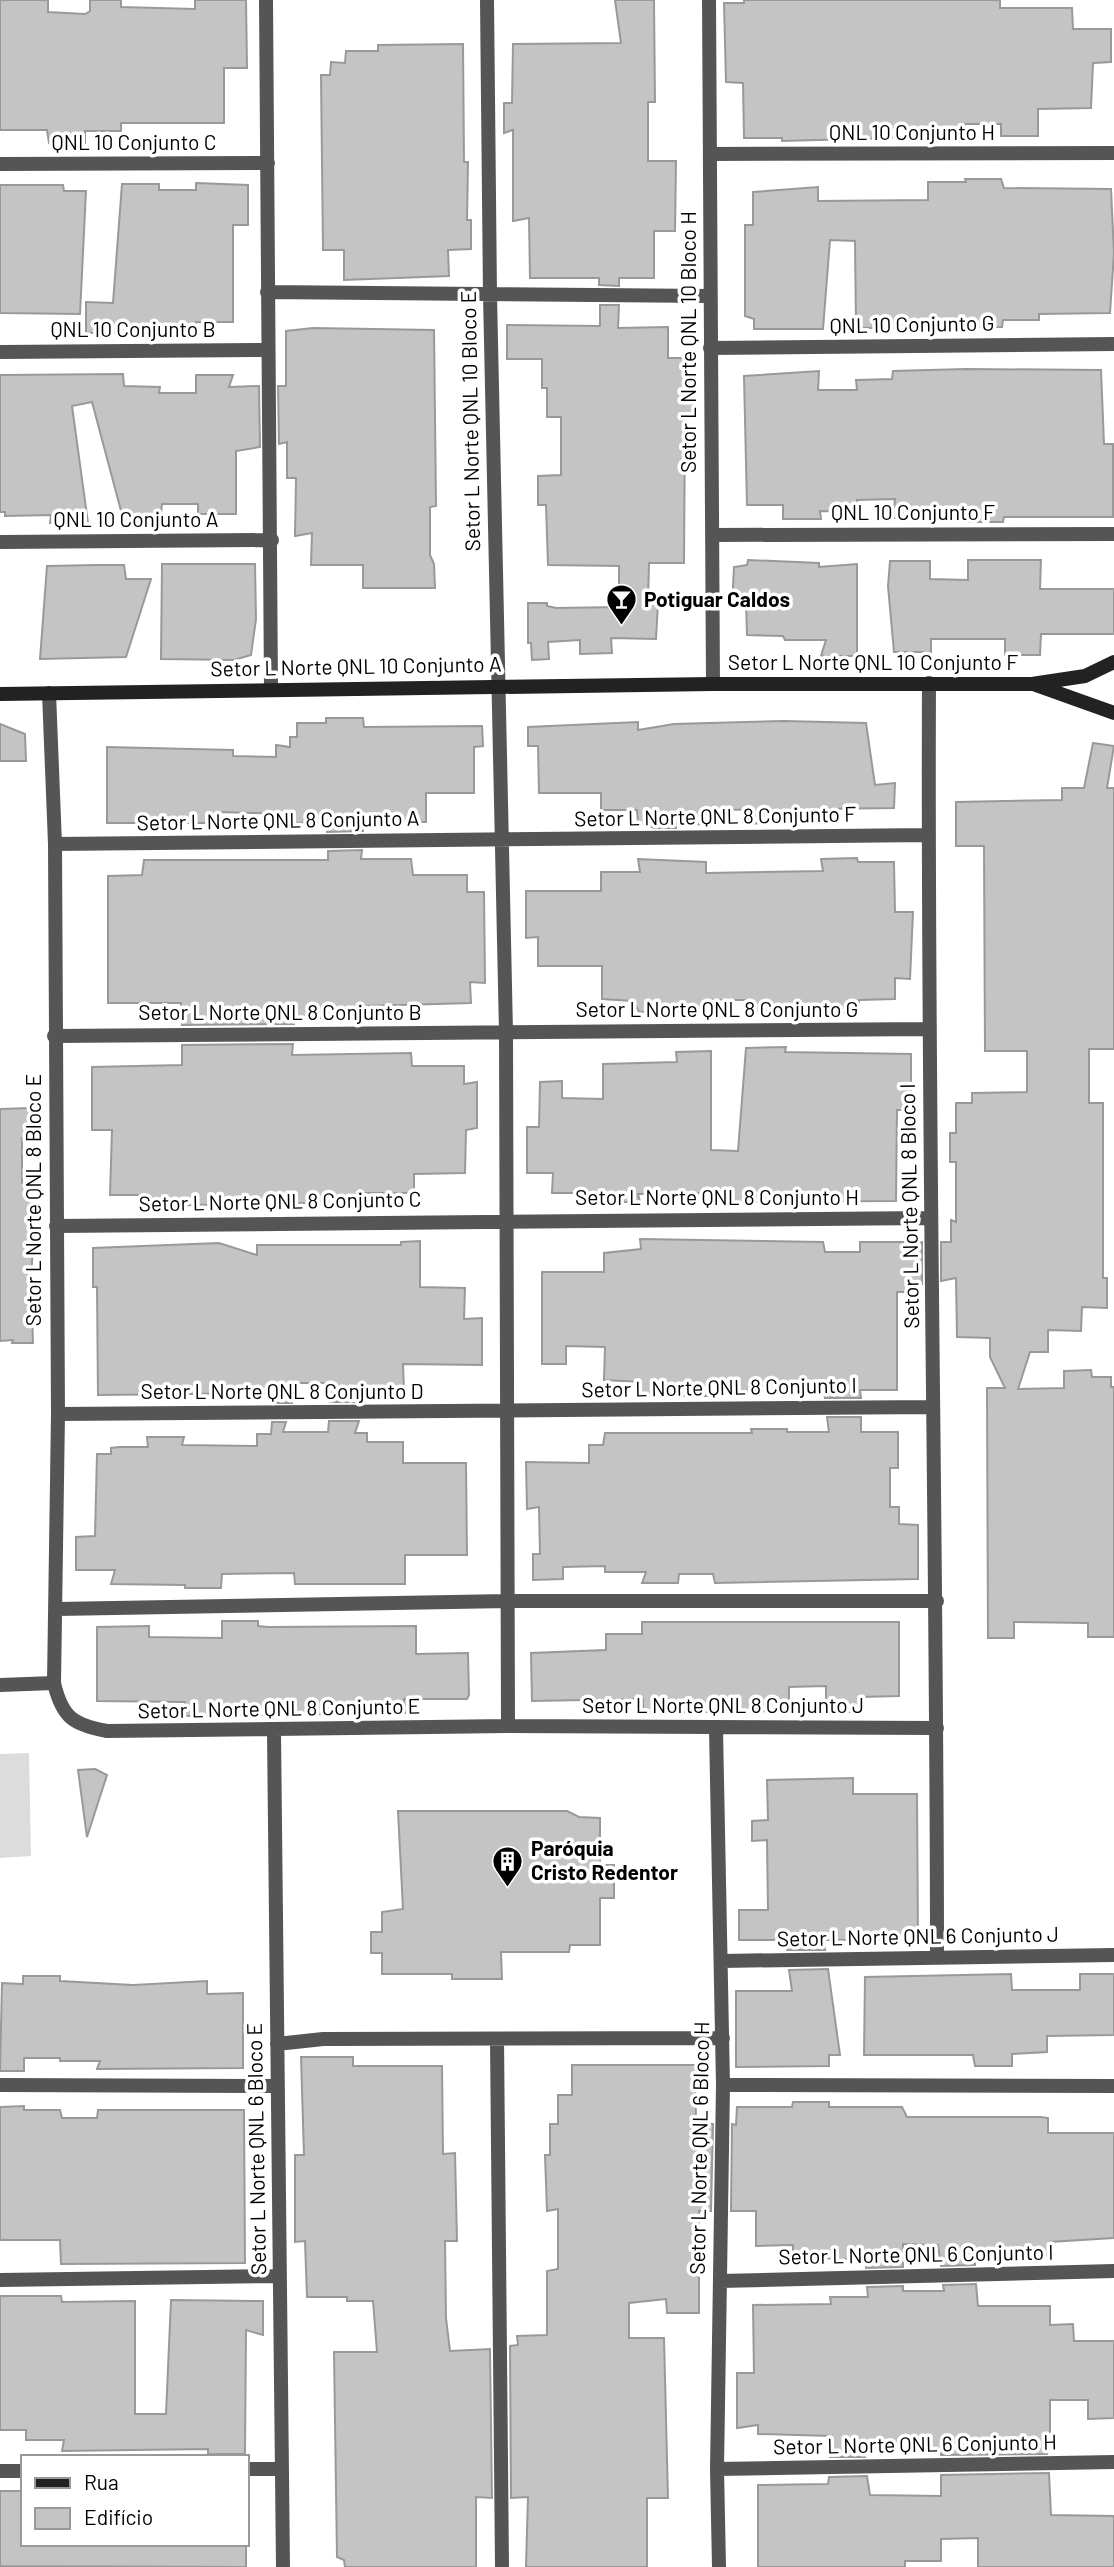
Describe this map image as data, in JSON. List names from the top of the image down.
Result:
{
  "streets": {
    "main road": ["Setor L Norte QNL 10 Conjunto F", "Setor L Norte QNL 10 Conjunto A"],
    "street": [
      "QNL 10 Conjunto H",
      "QNL 10 Conjunto C",
      "QNL 10 Conjunto G",
      "QNL 10 Conjunto B",
      "Setor L Norte QNL 10 Bloco H",
      "Setor L Norte QNL 10 Bloco E",
      "QNL 10 Conjunto F",
      "QNL 10 Conjunto A",
      "Setor L Norte QNL 8 Conjunto F",
      "Setor L Norte QNL 8 Conjunto A",
      "Setor L Norte QNL 8 Conjunto G",
      "Setor L Norte QNL 8 Conjunto B",
      "Setor L Norte QNL 8 Conjunto H",
      "Setor L Norte QNL 8 Bloco E",
      "Setor L Norte QNL 8 Conjunto C",
      "Setor L Norte QNL 8 Bloco I",
      "Setor L Norte QNL 8 Conjunto I",
      "Setor L Norte QNL 8 Conjunto D",
      "Setor L Norte QNL 8 Conjunto J",
      "Setor L Norte QNL 8 Conjunto E",
      "Setor L Norte QNL 6 Conjunto J",
      "Setor L Norte QNL 6 Bloco H",
      "Setor L Norte QNL 6 Bloco E",
      "Setor L Norte QNL 6 Conjunto I",
      "Setor L Norte QNL 6 Conjunto H"
    ]
  },
  "crossings": [
    ["QNL 10 Conjunto H", "Setor L Norte QNL 10 Bloco H"],
    ["QNL 10 Conjunto G", "Setor L Norte QNL 10 Bloco H"],
    ["Setor L Norte QNL 10 Bloco H", "QNL 10 Conjunto F"],
    ["Setor L Norte QNL 10 Bloco H", "Setor L Norte QNL 10 Conjunto F"],
    ["Setor L Norte QNL 10 Bloco H", "Setor L Norte QNL 10 Conjunto A"],
    ["Setor L Norte QNL 10 Bloco E", "Setor L Norte QNL 10 Conjunto A"],
    ["Setor L Norte QNL 10 Bloco E", "Setor L Norte QNL 8 Conjunto F"],
    ["Setor L Norte QNL 10 Bloco E", "Setor L Norte QNL 8 Conjunto A"],
    ["Setor L Norte QNL 10 Bloco E", "Setor L Norte QNL 8 Conjunto G"],
    ["Setor L Norte QNL 10 Bloco E", "Setor L Norte QNL 8 Conjunto B"],
    ["Setor L Norte QNL 10 Bloco E", "Setor L Norte QNL 8 Conjunto H"],
    ["Setor L Norte QNL 10 Bloco E", "Setor L Norte QNL 8 Conjunto C"],
    ["Setor L Norte QNL 10 Bloco E", "Setor L Norte QNL 8 Conjunto I"],
    ["Setor L Norte QNL 10 Bloco E", "Setor L Norte QNL 8 Conjunto D"],
    ["Setor L Norte QNL 10 Bloco E", "Setor L Norte QNL 8 Conjunto J"],
    ["Setor L Norte QNL 10 Bloco E", "Setor L Norte QNL 8 Conjunto E"],
    ["Setor L Norte QNL 10 Conjunto F", "Setor L Norte QNL 10 Conjunto A"],
    ["Setor L Norte QNL 10 Conjunto F", "Setor L Norte QNL 8 Bloco I"],
    ["Setor L Norte QNL 10 Conjunto A", "Setor L Norte QNL 8 Bloco E"],
    ["Setor L Norte QNL 8 Conjunto F", "Setor L Norte QNL 8 Conjunto A"],
    ["Setor L Norte QNL 8 Conjunto F", "Setor L Norte QNL 8 Bloco I"],
    ["Setor L Norte QNL 8 Conjunto A", "Setor L Norte QNL 8 Bloco E"],
    ["Setor L Norte QNL 8 Conjunto G", "Setor L Norte QNL 8 Conjunto B"],
    ["Setor L Norte QNL 8 Conjunto G", "Setor L Norte QNL 8 Bloco I"],
    ["Setor L Norte QNL 8 Conjunto B", "Setor L Norte QNL 8 Bloco E"],
    ["Setor L Norte QNL 8 Conjunto H", "Setor L Norte QNL 8 Conjunto C"],
    ["Setor L Norte QNL 8 Conjunto H", "Setor L Norte QNL 8 Bloco I"],
    ["Setor L Norte QNL 8 Bloco E", "Setor L Norte QNL 8 Conjunto C"],
    ["Setor L Norte QNL 8 Bloco E", "Setor L Norte QNL 8 Conjunto D"],
    ["Setor L Norte QNL 8 Bloco E", "Setor L Norte QNL 8 Conjunto E"],
    ["Setor L Norte QNL 8 Bloco I", "Setor L Norte QNL 8 Conjunto I"],
    ["Setor L Norte QNL 8 Bloco I", "Setor L Norte QNL 8 Conjunto J"],
    ["Setor L Norte QNL 8 Bloco I", "Setor L Norte QNL 6 Conjunto J"],
    ["Setor L Norte QNL 8 Conjunto I", "Setor L Norte QNL 8 Conjunto D"],
    ["Setor L Norte QNL 8 Conjunto J", "Setor L Norte QNL 8 Conjunto E"],
    ["Setor L Norte QNL 8 Conjunto J", "Setor L Norte QNL 6 Bloco H"],
    ["Setor L Norte QNL 8 Conjunto E", "Setor L Norte QNL 6 Bloco E"],
    ["Setor L Norte QNL 6 Conjunto J", "Setor L Norte QNL 6 Bloco H"],
    ["Setor L Norte QNL 6 Bloco H", "Setor L Norte QNL 6 Conjunto I"],
    ["Setor L Norte QNL 6 Bloco H", "Setor L Norte QNL 6 Conjunto H"]
  ],
  "places": {
    "bar": ["Potiguar Caldos"],
    "building": ["Paróquia Cristo Redentor"]
  },
  "legend": ["Rua", "Edifício"]
}
